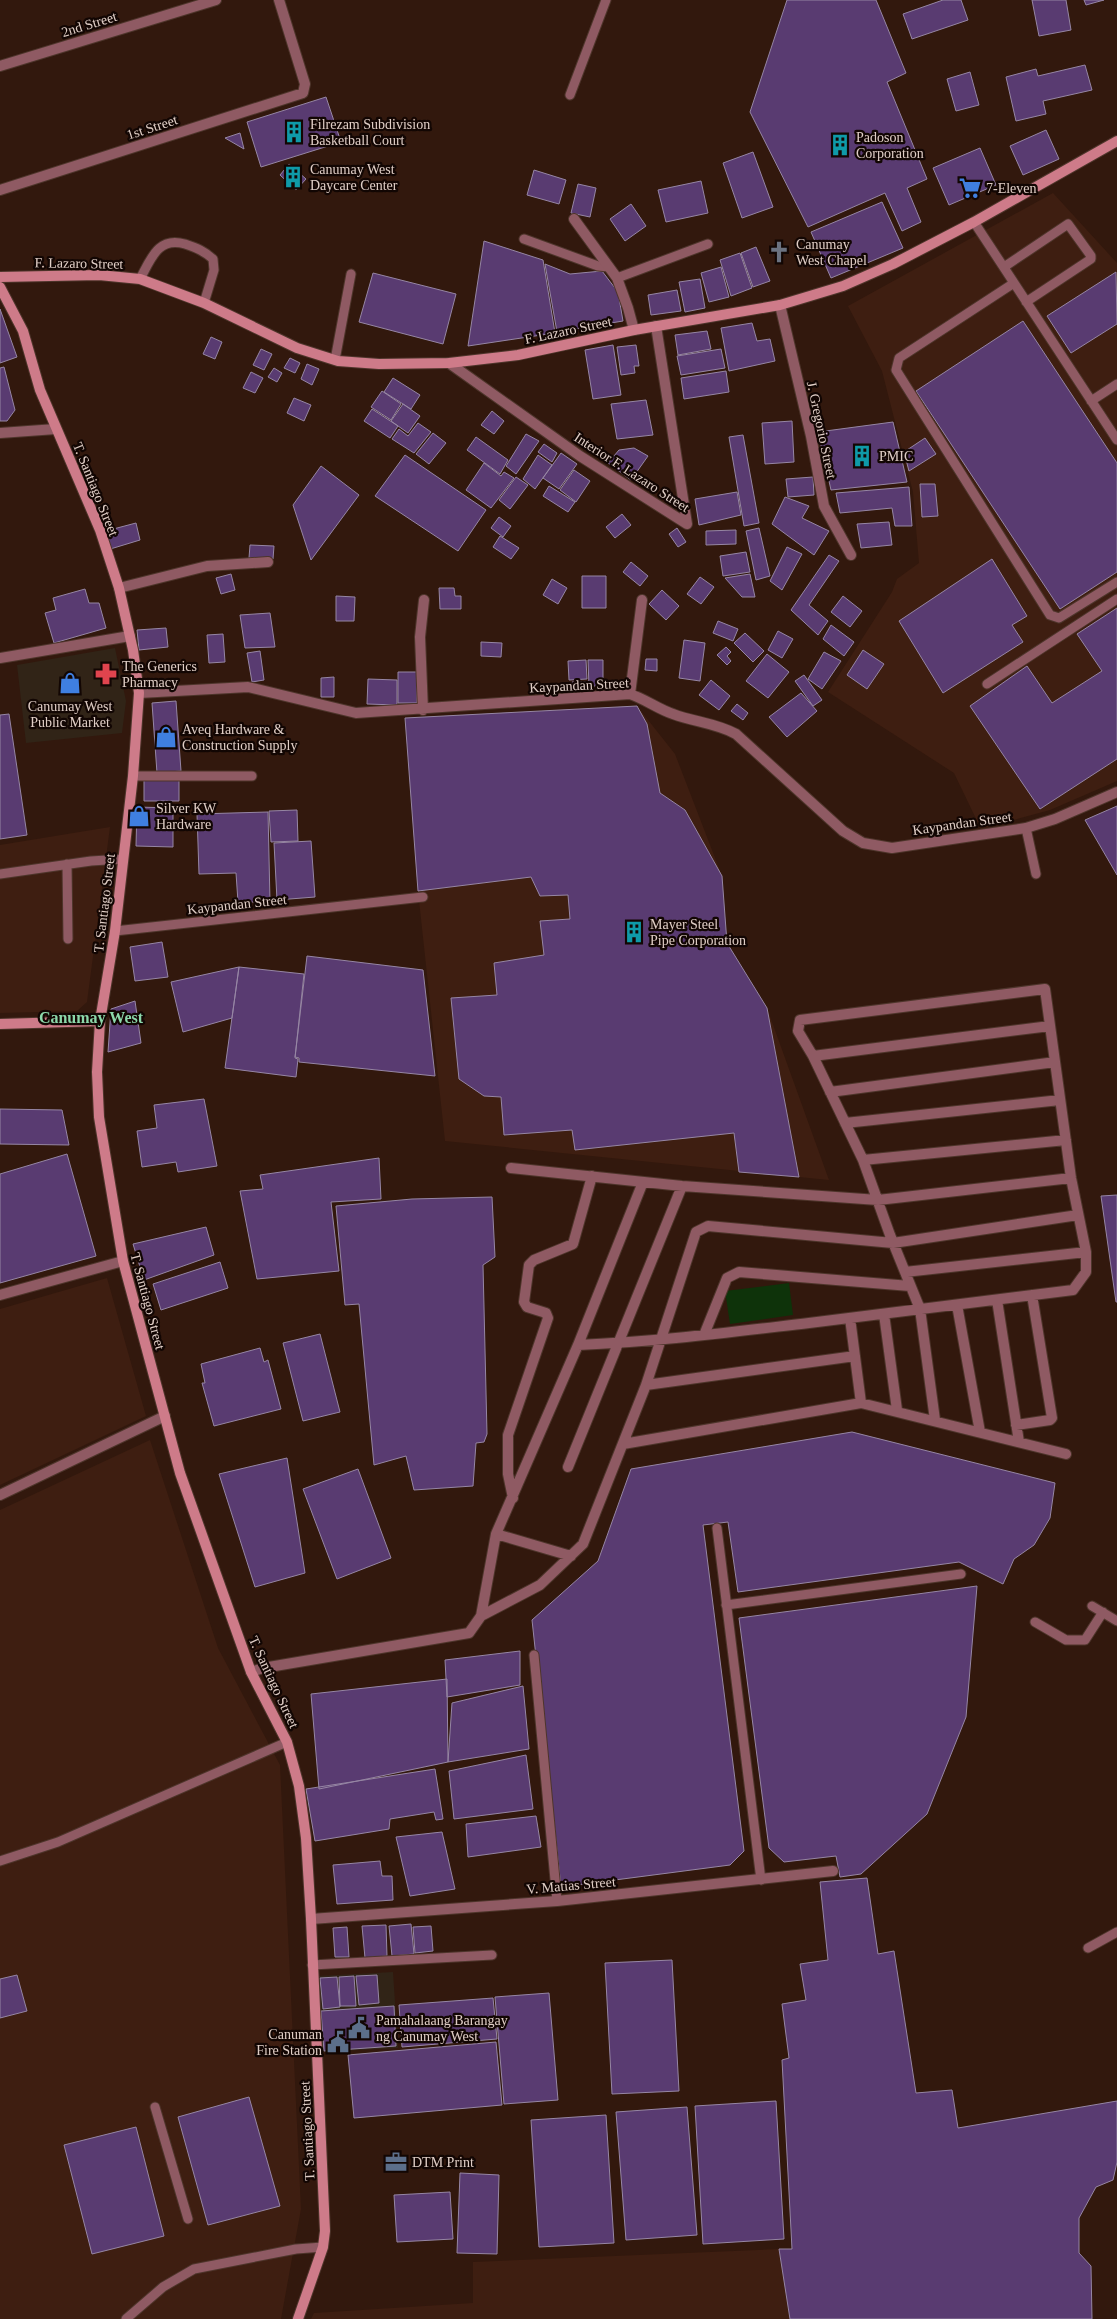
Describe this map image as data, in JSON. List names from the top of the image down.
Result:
{
  "streets": {
    "main road": ["F. Lazaro Street", "T. Santiago Street"],
    "street": [
      "2nd Street",
      "1st Street",
      "J. Gregorio Street",
      "Interior F. Lazaro Street",
      "Kaypandan Street",
      "V. Matias Street"
    ]
  },
  "crossings": [
    ["F. Lazaro Street", "J. Gregorio Street"],
    ["F. Lazaro Street", "Interior F. Lazaro Street"],
    ["T. Santiago Street", "Kaypandan Street"],
    ["T. Santiago Street", "V. Matias Street"]
  ],
  "districts": ["Canumay West"],
  "places": {
    "building": [
      "Filrezam Subdivision Basketball Court",
      "Padoson Corporation",
      "Canumay West Daycare Center",
      "PMIC",
      "Mayer Steel Pipe Corporation"
    ],
    "supermarket": ["7-Eleven"],
    "church": ["Canumay West Chapel"],
    "pharmacy": ["The Generics Pharmacy"],
    "shop": ["Canumay West Public Market", "Aveq Hardware & Construction Supply", "Silver KW Hardware"],
    "public building": ["Pamahalaang Barangay ng Canumay West", "Canuman Fire Station"],
    "office": ["DTM Print"]
  }
}
